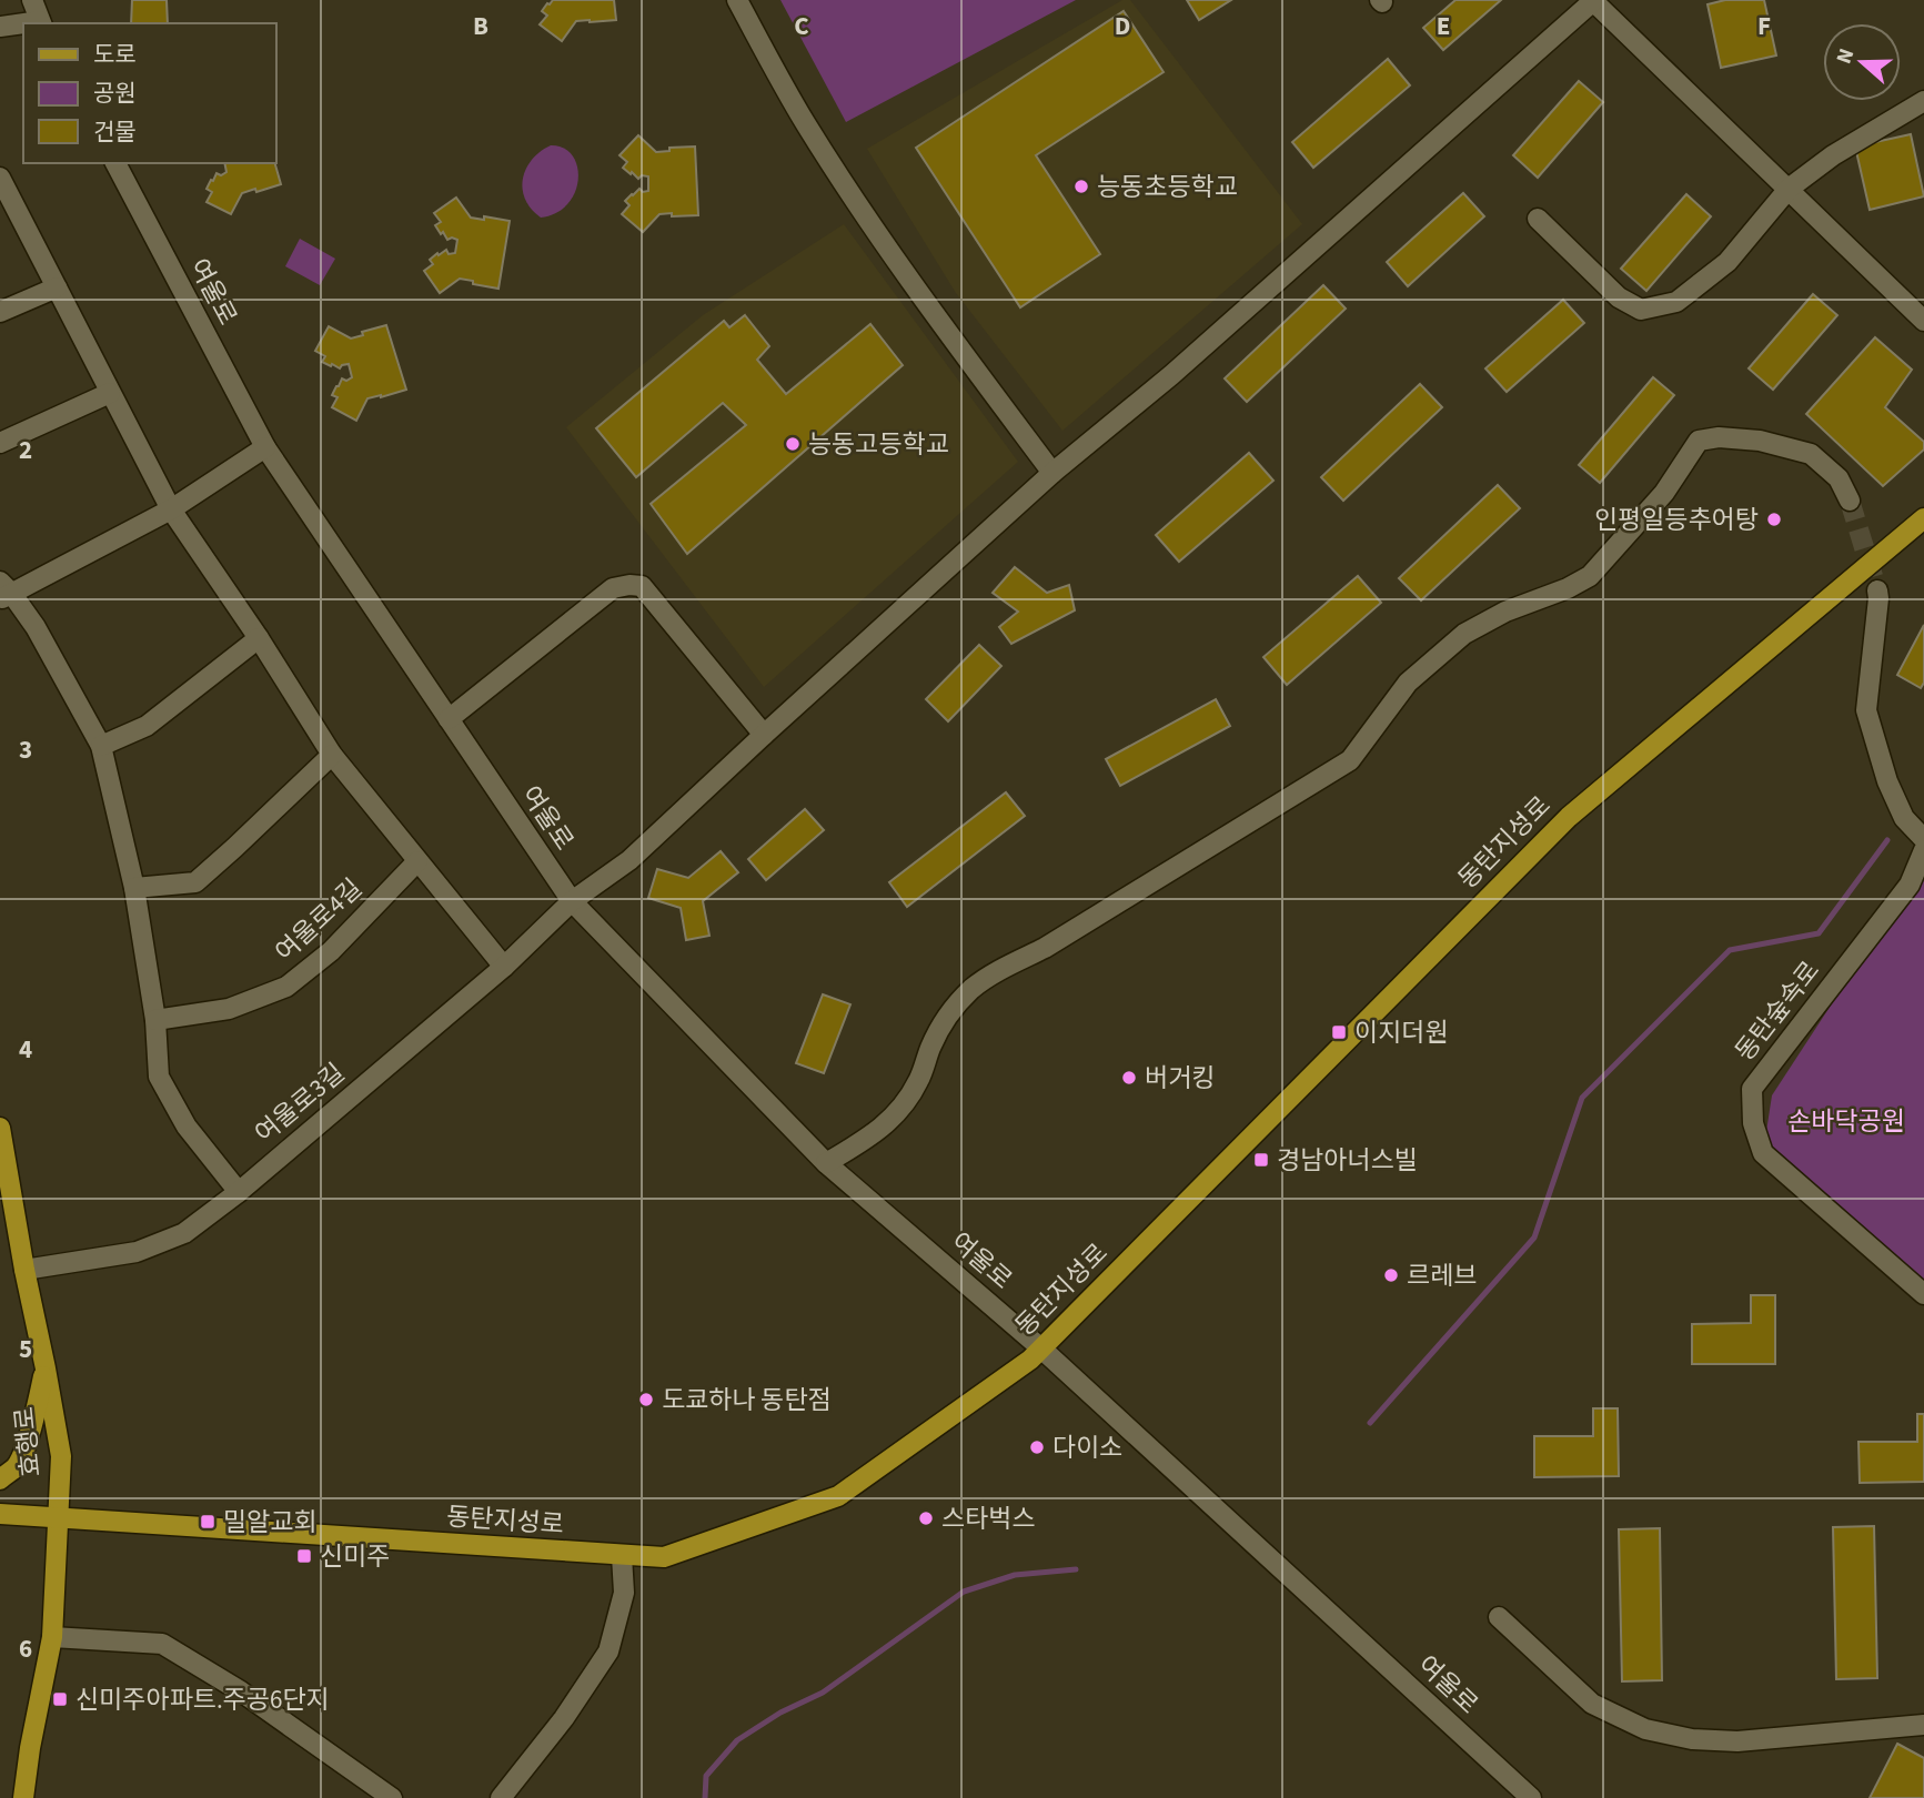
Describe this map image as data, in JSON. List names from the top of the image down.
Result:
{
  "streets": {
    "main road": ["동탄지성로", "효행로"],
    "street": [
      "여울로",
      "여울로4길",
      "동탄숲속로",
      "여울로3길"
    ]
  },
  "crossings": [
    ["여울로", "동탄지성로"],
    ["여울로", "여울로3길"],
    ["동탄지성로", "효행로"],
    ["여울로3길", "효행로"]
  ],
  "parks": ["손바닥공원"],
  "places": {
    "other": [
      "능동초등학교",
      "능동고등학교",
      "인평일등추어탕",
      "버거킹",
      "르레브",
      "도쿄하나 동탄점",
      "다이소",
      "스타벅스"
    ],
    "transit": [
      "이지더원",
      "경남아너스빌",
      "밀알교회",
      "신미주",
      "신미주아파트.주공6단지"
    ]
  },
  "legend": ["도로", "공원", "건물"],
  "north": "left",
  "grid": {
    "columns": [
      "B",
      "C",
      "D",
      "E",
      "F"
    ],
    "rows": [
      "2",
      "3",
      "4",
      "5",
      "6"
    ]
  }
}
